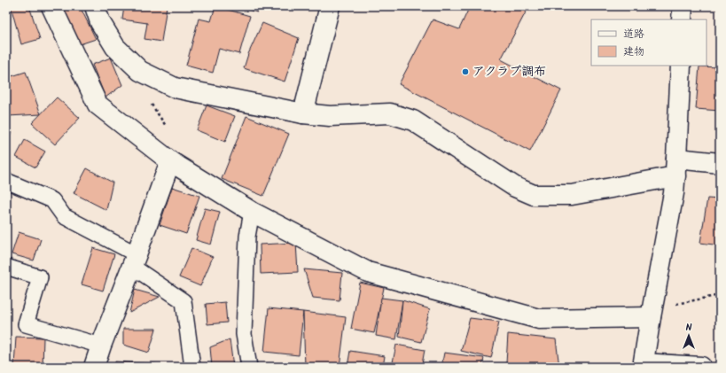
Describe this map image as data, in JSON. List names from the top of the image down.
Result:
{
  "places": ["アクラブ調布"],
  "legend": ["道路", "建物"],
  "north": "top"
}
